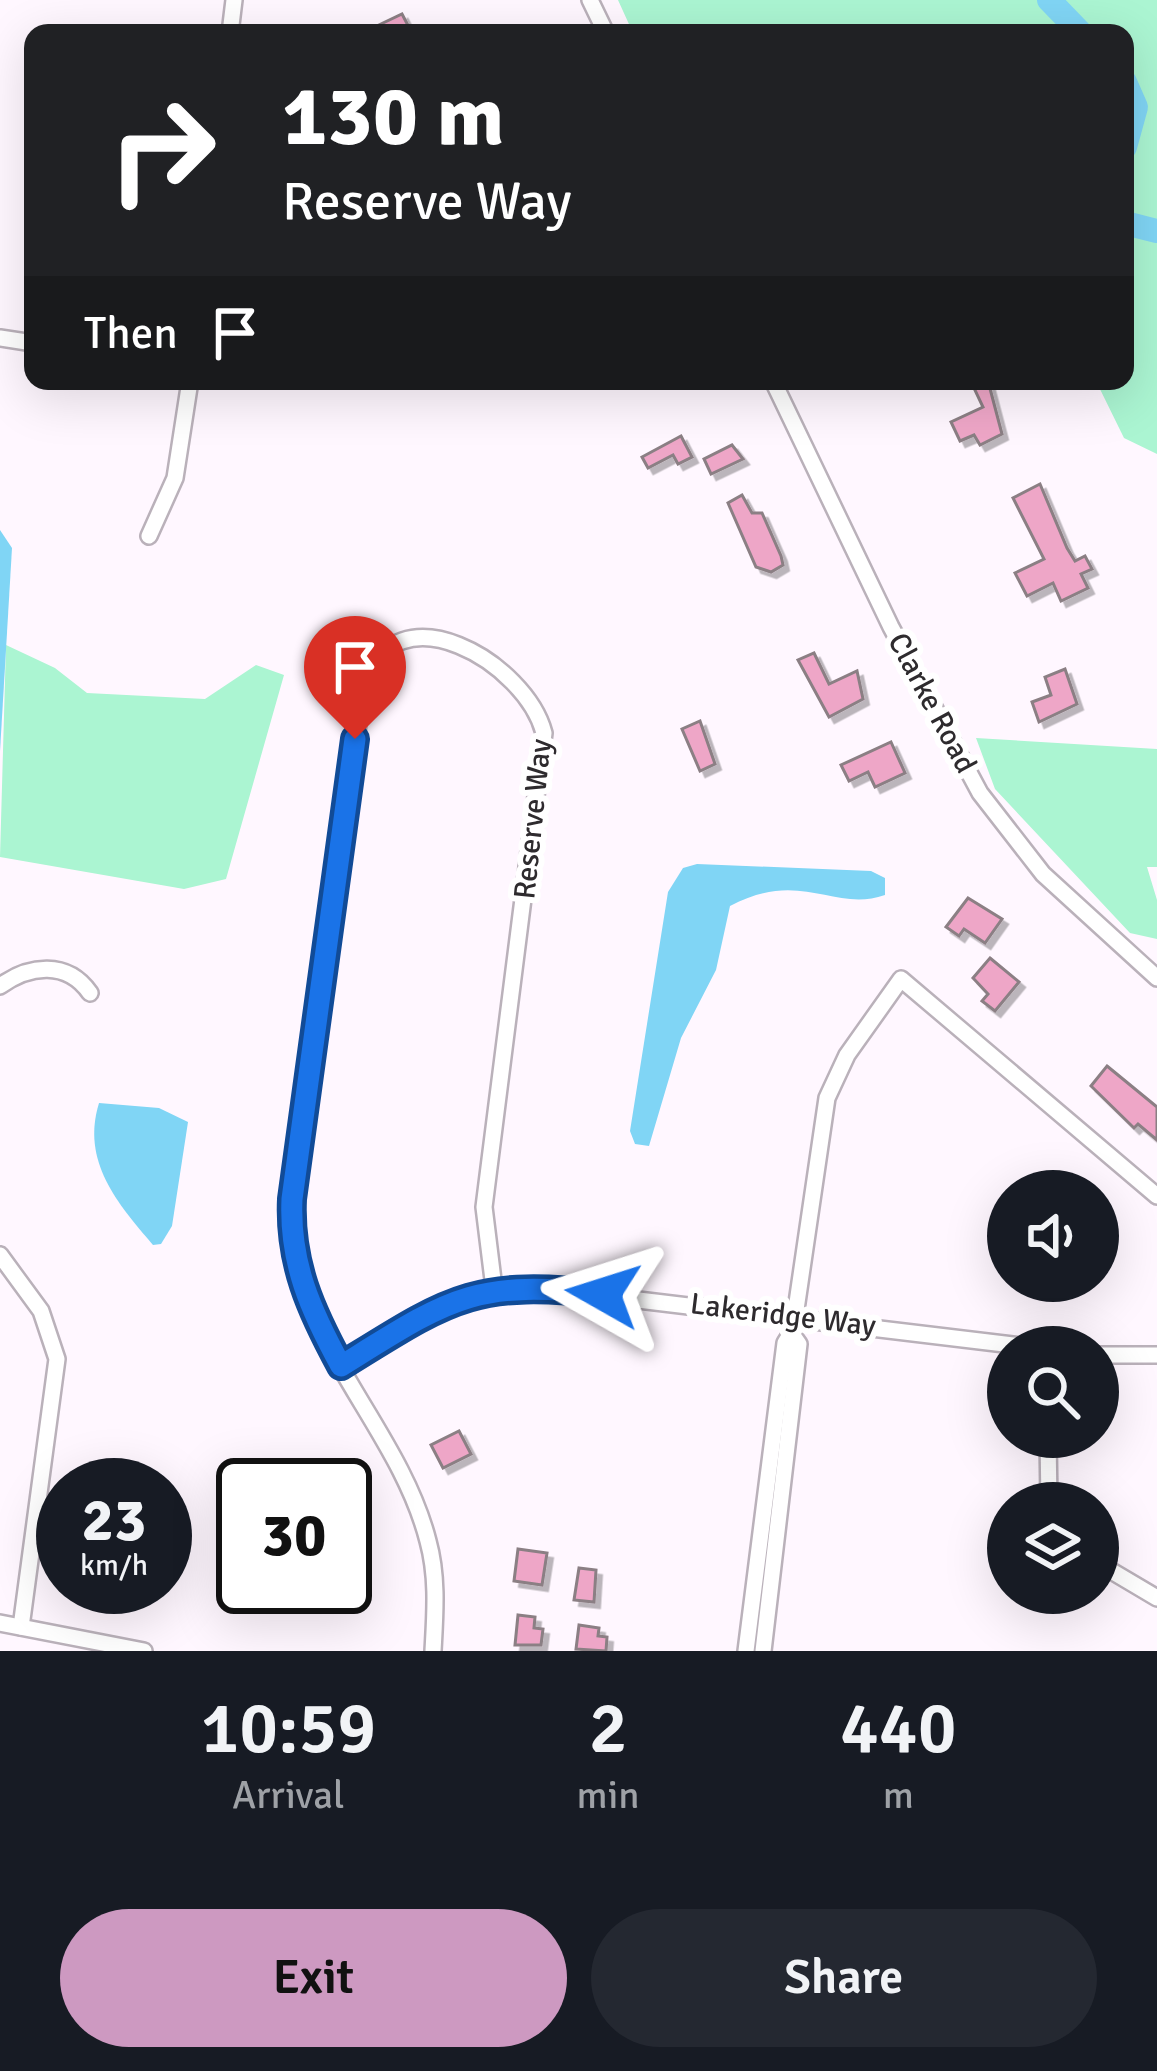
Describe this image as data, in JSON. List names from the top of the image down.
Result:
{
  "streets": {
    "street": ["Clarke Road", "Reserve Way", "Lakeridge Way"]
  },
  "crossings": [
    ["Reserve Way", "Lakeridge Way"]
  ],
  "page": {
    "turn": ["130 m", "Reserve Way"],
    "then": "Then",
    "speed": "23 km/h",
    "limit": "30",
    "eta": [
      "10:59",
      "Arrival",
      "2",
      "min",
      "440",
      "m"
    ],
    "buttons": ["Exit", "Share"]
  }
}
